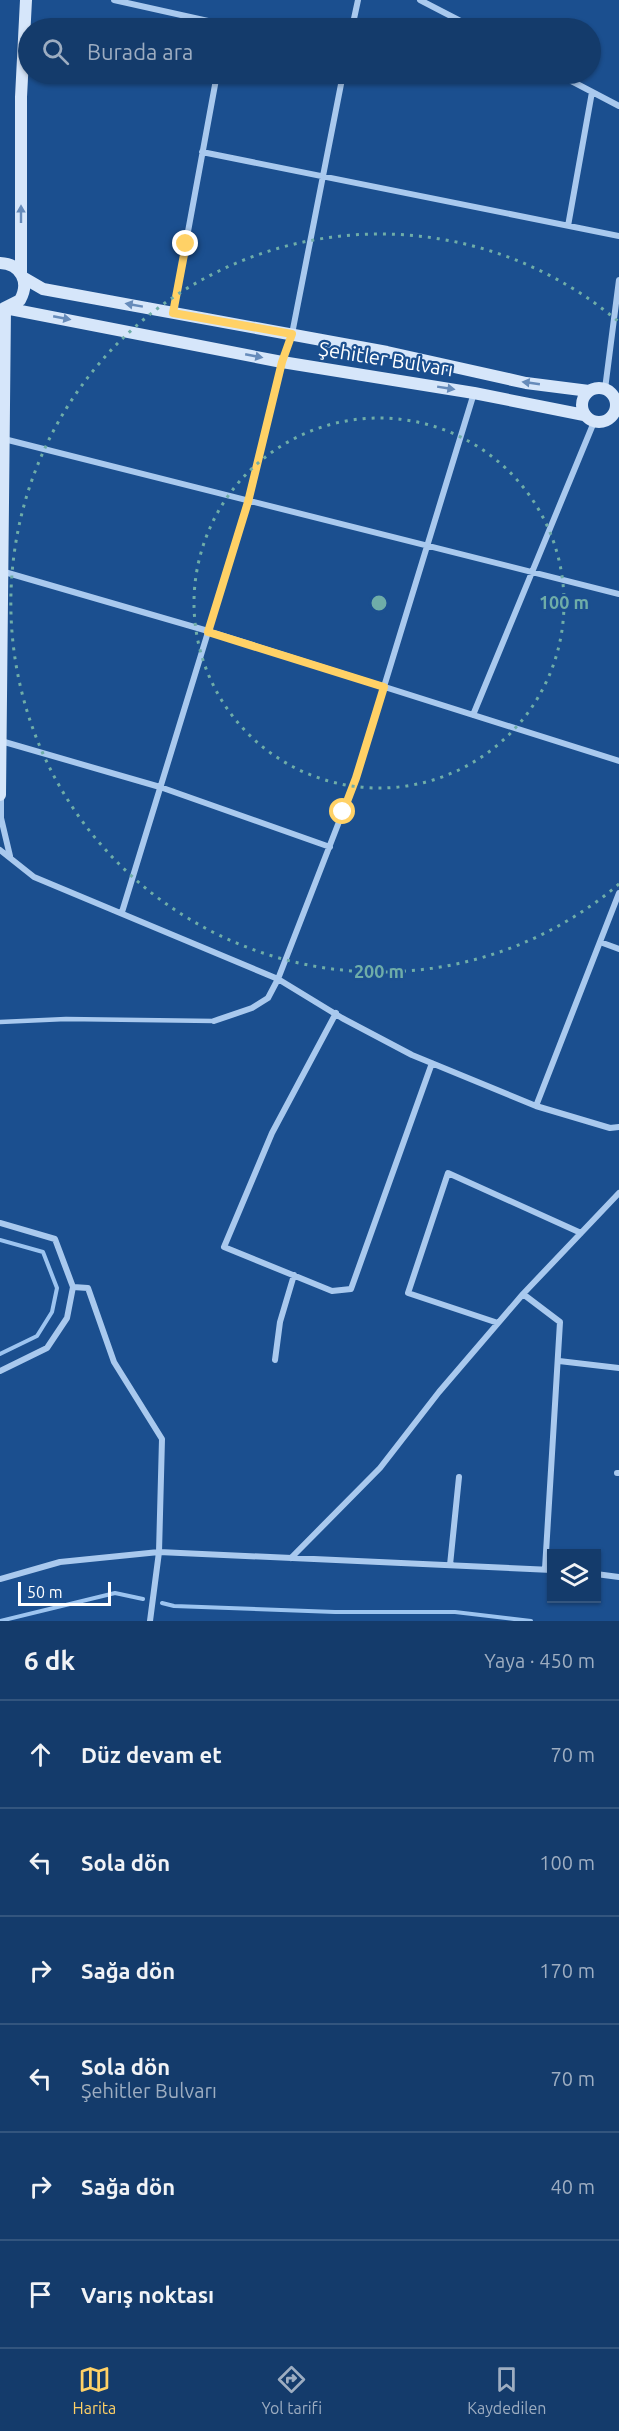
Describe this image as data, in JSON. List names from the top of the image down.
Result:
{
  "streets": {
    "main road": ["Şehitler Bulvarı"]
  },
  "scale_bar": "50 m",
  "page": {
    "search": "Burada ara",
    "scale": "50 m",
    "heading": ["6 dk", "Yaya · 450 m"],
    "list": [
      ["Düz devam et", "70 m"],
      ["Sola dön", "100 m"],
      ["Sağa dön", "170 m"],
      ["Sola dön", "Şehitler Bulvarı", "70 m"],
      ["Sağa dön", "40 m"],
      "Varış noktası"
    ],
    "nav": ["Harita", "Yol tarifi", "Kaydedilen"]
  },
  "rings": ["100 m", "200 m"]
}
